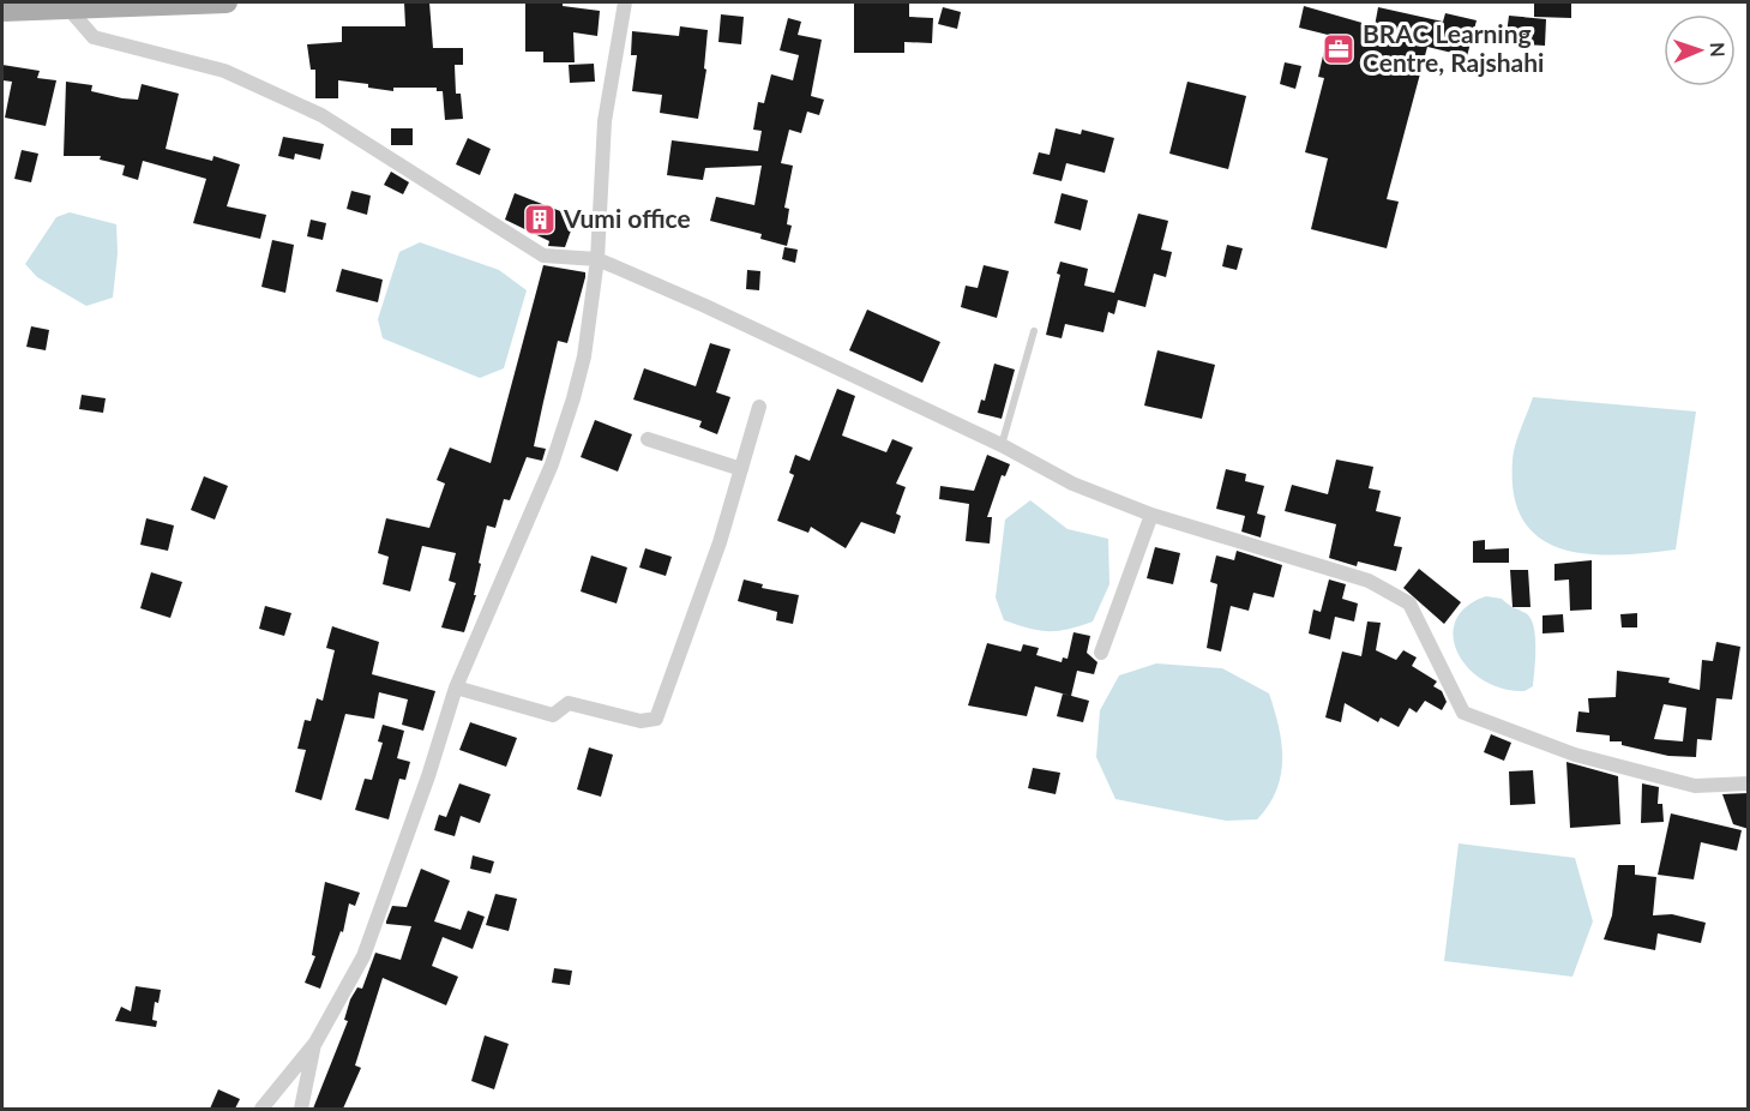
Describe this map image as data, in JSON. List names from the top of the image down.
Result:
{
  "places": {
    "office": ["BRAC Learning Centre, Rajshahi"],
    "building": ["Vumi office"]
  },
  "north": "right"
}
